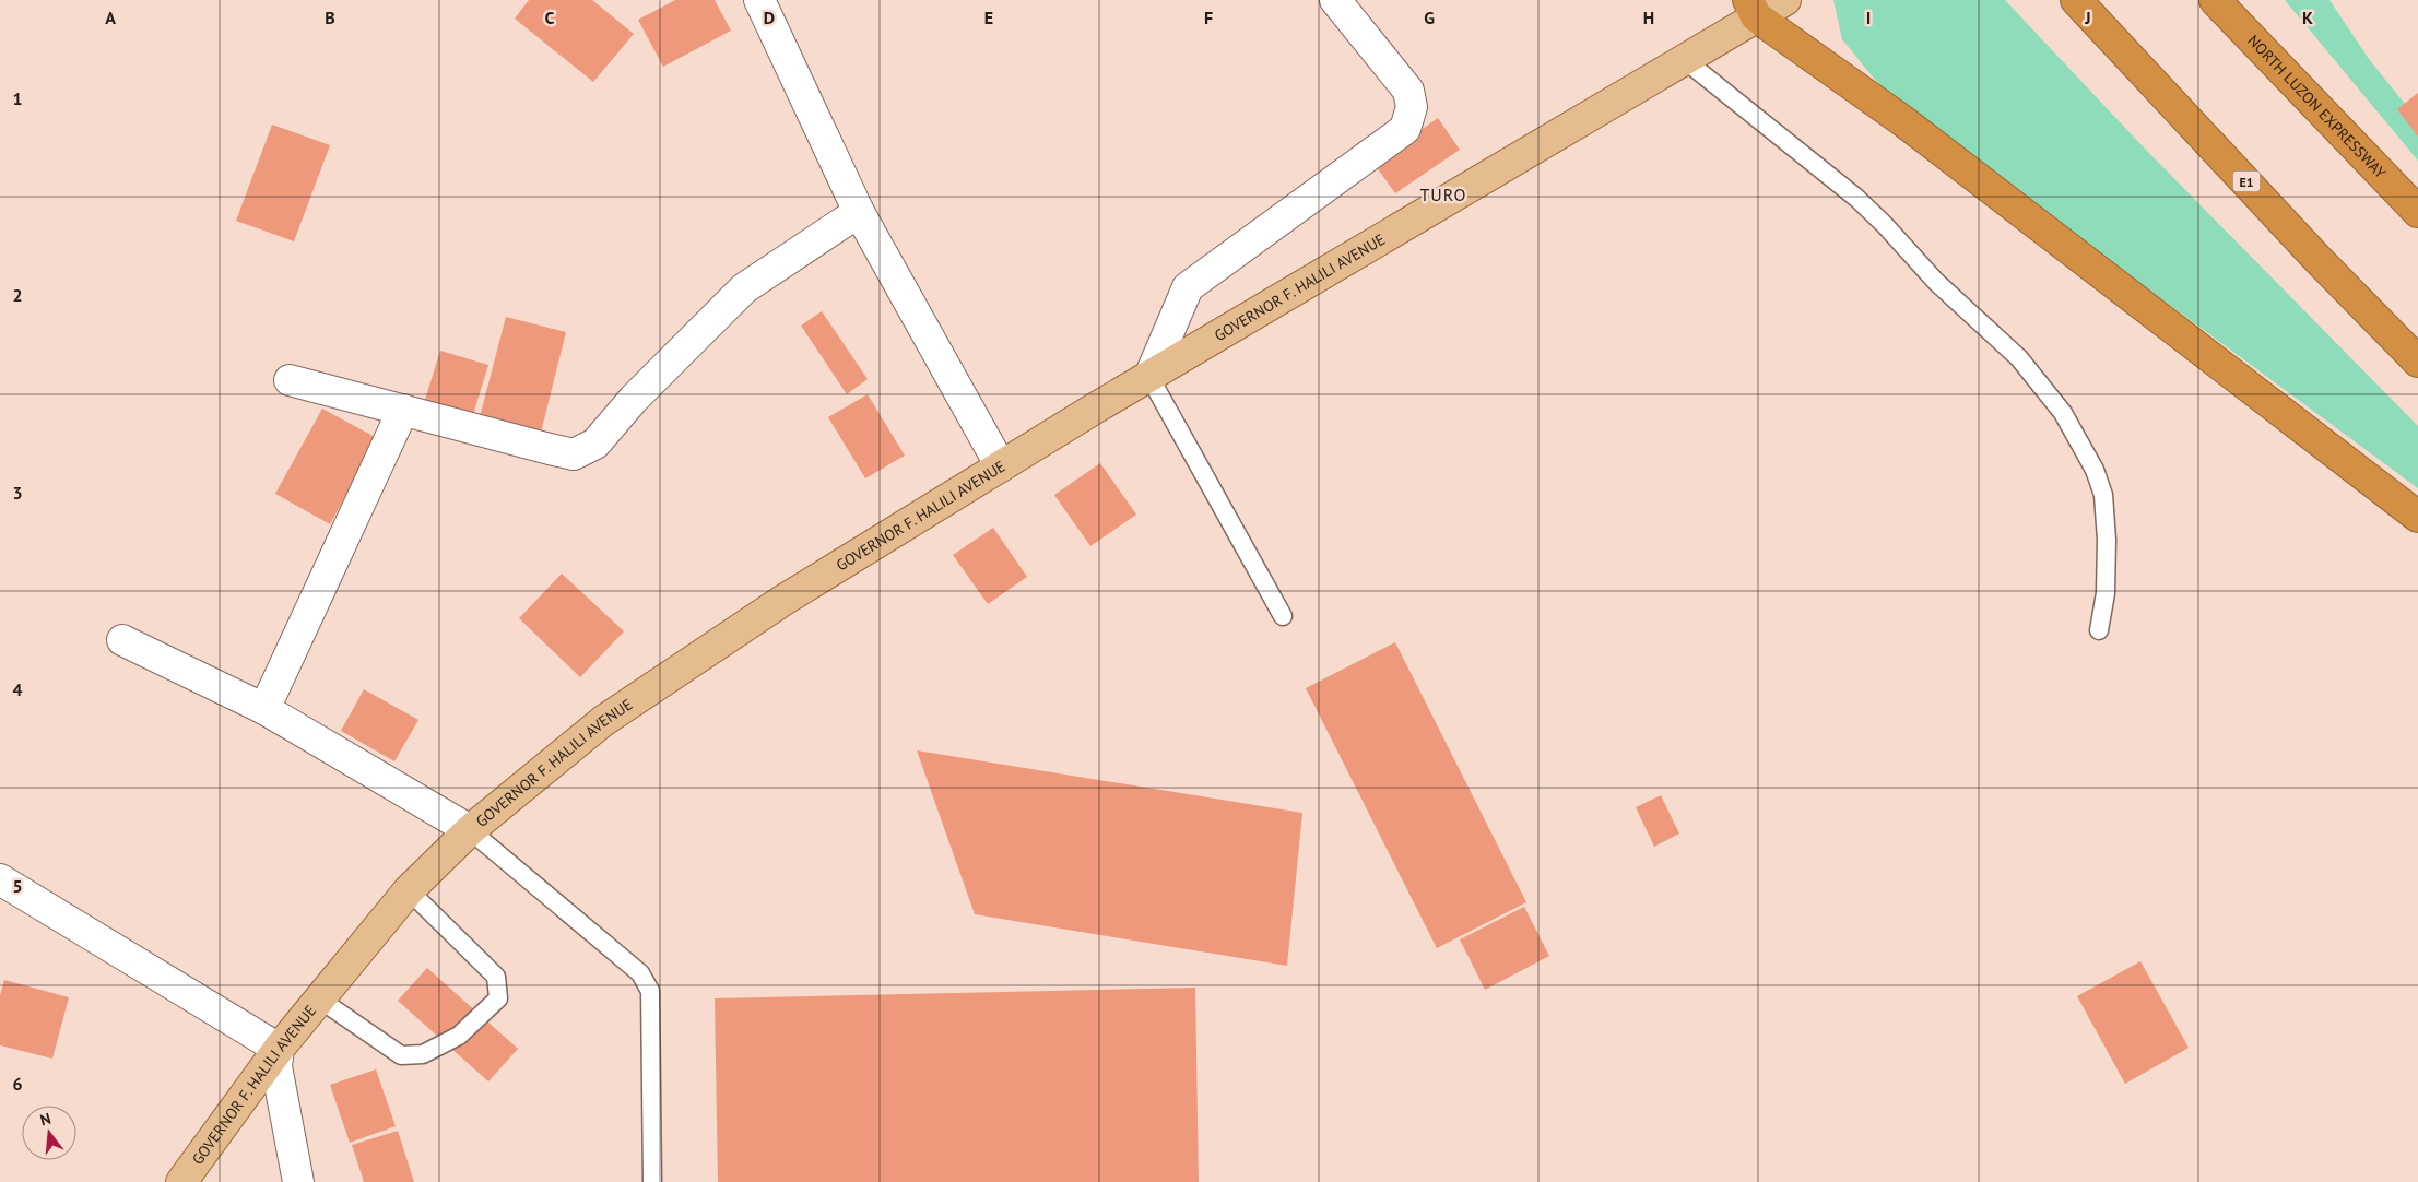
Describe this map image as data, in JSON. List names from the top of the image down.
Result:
{
  "streets": {
    "highway": ["NORTH LUZON EXPRESSWAY", "E1"],
    "main road": ["GOVERNOR F. HALILI AVENUE"]
  },
  "districts": ["TURO"],
  "north": "top",
  "grid": {
    "columns": [
      "A",
      "B",
      "C",
      "D",
      "E",
      "F",
      "G",
      "H",
      "I",
      "J",
      "K"
    ],
    "rows": [
      "1",
      "2",
      "3",
      "4",
      "5",
      "6"
    ]
  }
}
